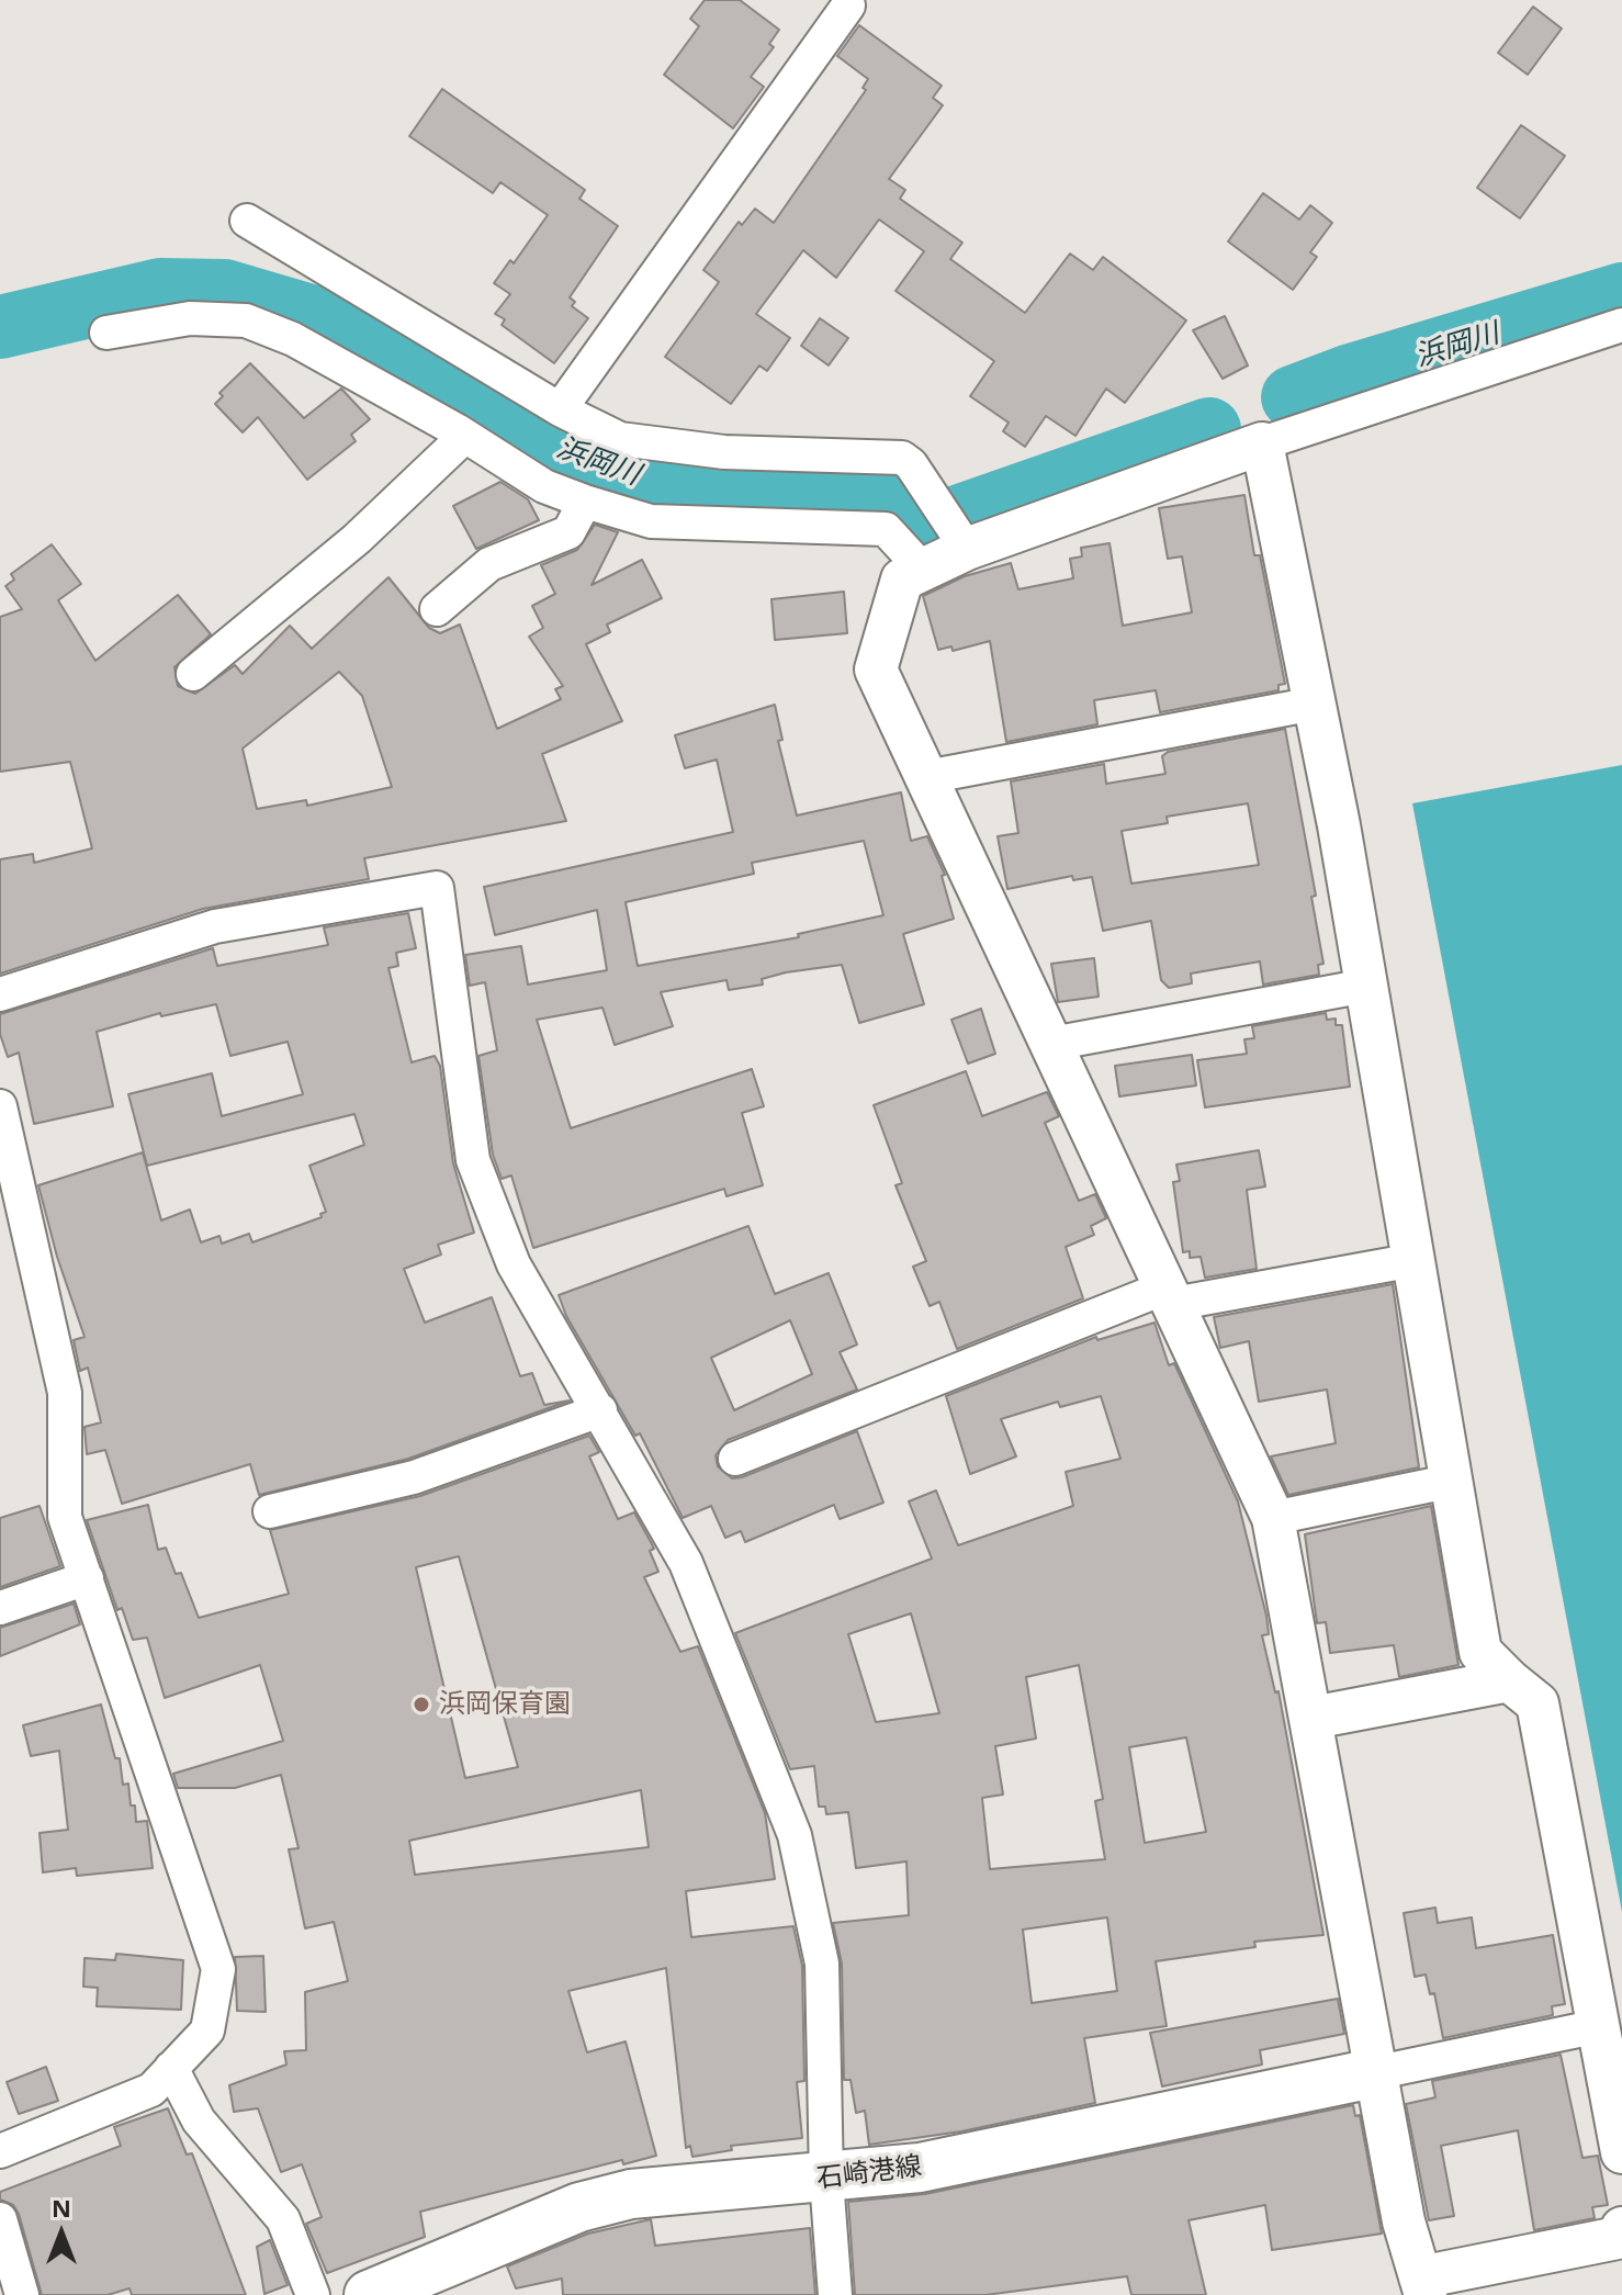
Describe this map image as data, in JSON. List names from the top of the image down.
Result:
{
  "streets": {
    "main road": ["石崎港線"]
  },
  "water": ["浜岡川"],
  "places": ["浜岡保育園"],
  "north": "top"
}
